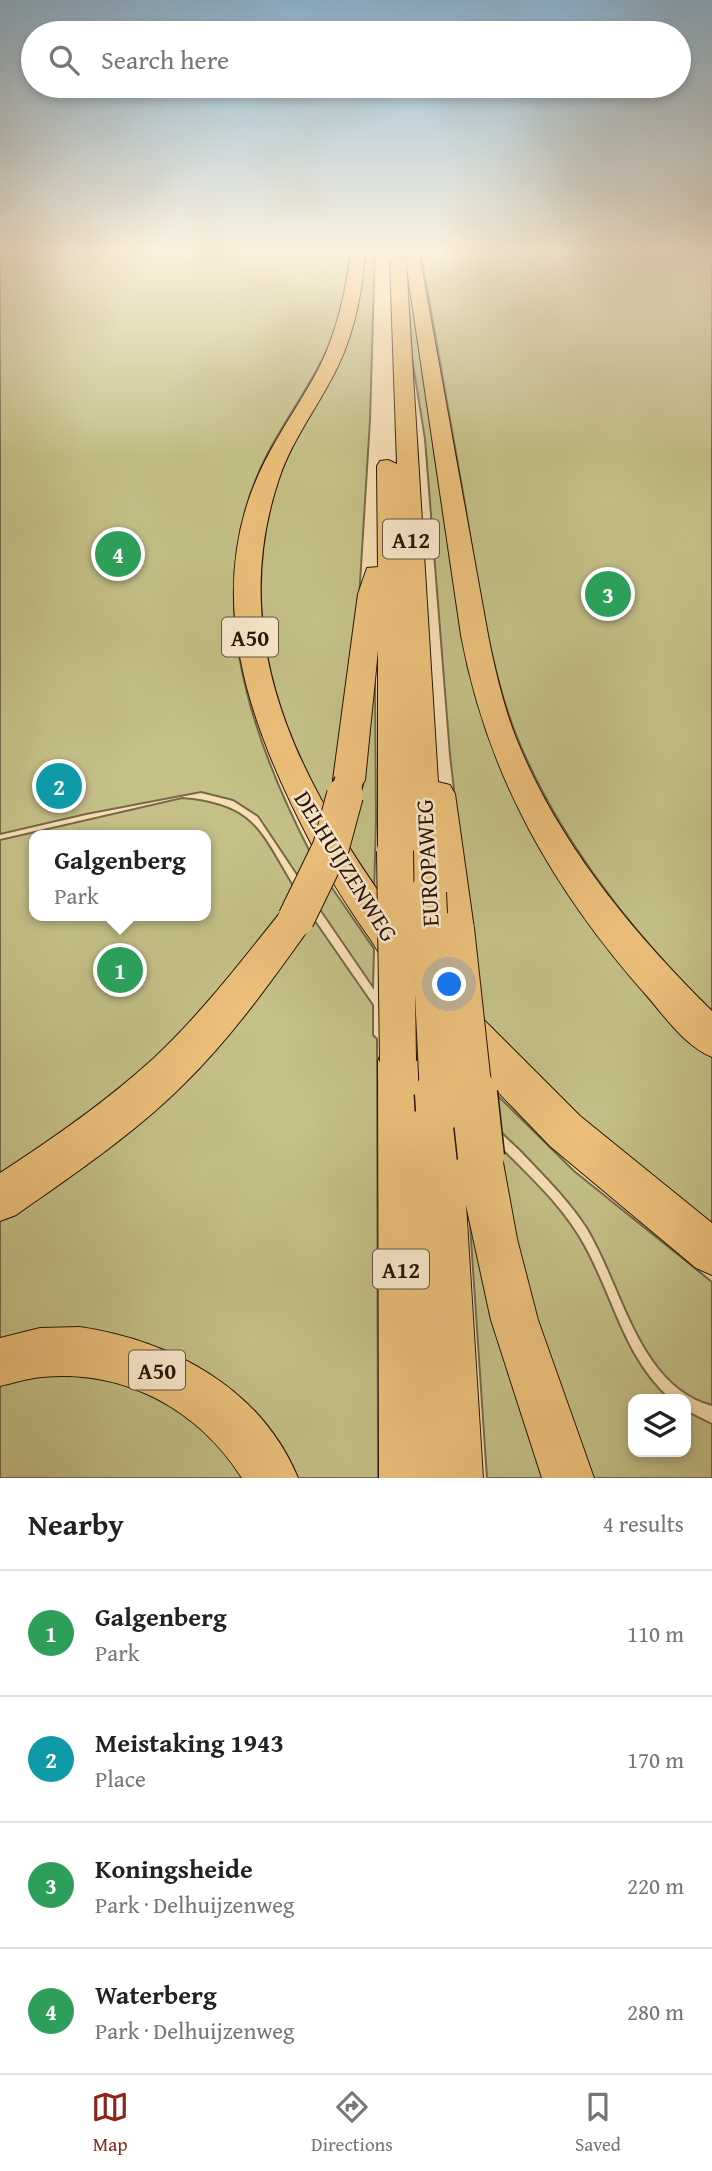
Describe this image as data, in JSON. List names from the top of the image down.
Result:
{
  "streets": {
    "highway": [
      "A12",
      "A50",
      "EUROPAWEG",
      "DELHUIJZENWEG"
    ]
  },
  "crossings": [
    ["A12", "EUROPAWEG"]
  ],
  "page": {
    "search": "Search here",
    "pins": [
      "4",
      "3",
      "2",
      "1"
    ],
    "popup": ["Galgenberg", "Park"],
    "heading": ["Nearby", "4 results"],
    "list": [
      {
        "mark": "1",
        "name": "Galgenberg",
        "note": "Park",
        "value": "110 m"
      },
      {
        "mark": "2",
        "name": "Meistaking 1943",
        "note": "Place",
        "value": "170 m"
      },
      {
        "mark": "3",
        "name": "Koningsheide",
        "note": "Park · Delhuijzenweg",
        "value": "220 m"
      },
      {
        "mark": "4",
        "name": "Waterberg",
        "note": "Park · Delhuijzenweg",
        "value": "280 m"
      }
    ],
    "nav": ["Map", "Directions", "Saved"]
  }
}
